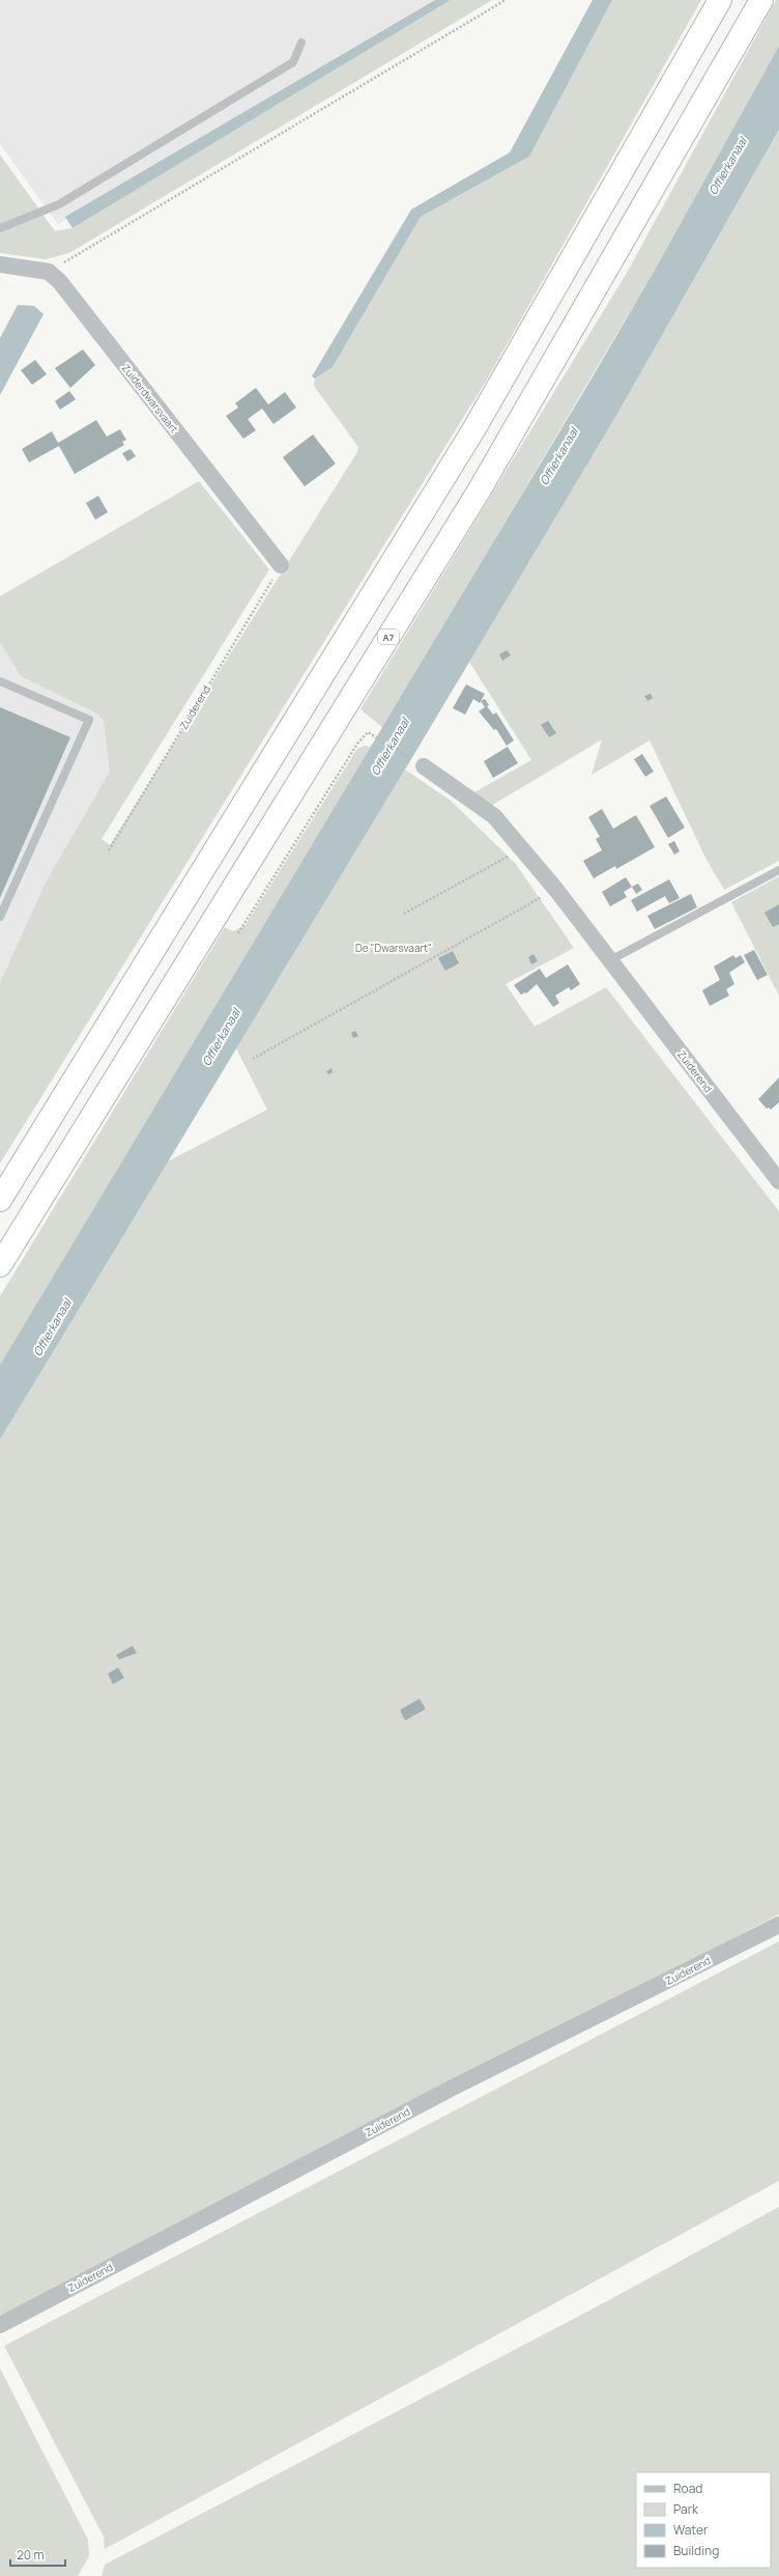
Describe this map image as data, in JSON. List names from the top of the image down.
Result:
{
  "streets": {
    "highway": ["A7"],
    "street": ["Zuiderdwarsvaart", "Zuiderend"]
  },
  "crossings": [
    ["Zuiderdwarsvaart", "Zuiderend"]
  ],
  "water": ["Offierkanaal"],
  "parks": ["De \"Dwarsvaart\""],
  "legend": [
    "Road",
    "Park",
    "Water",
    "Building"
  ],
  "scale_bar": "20 m"
}
